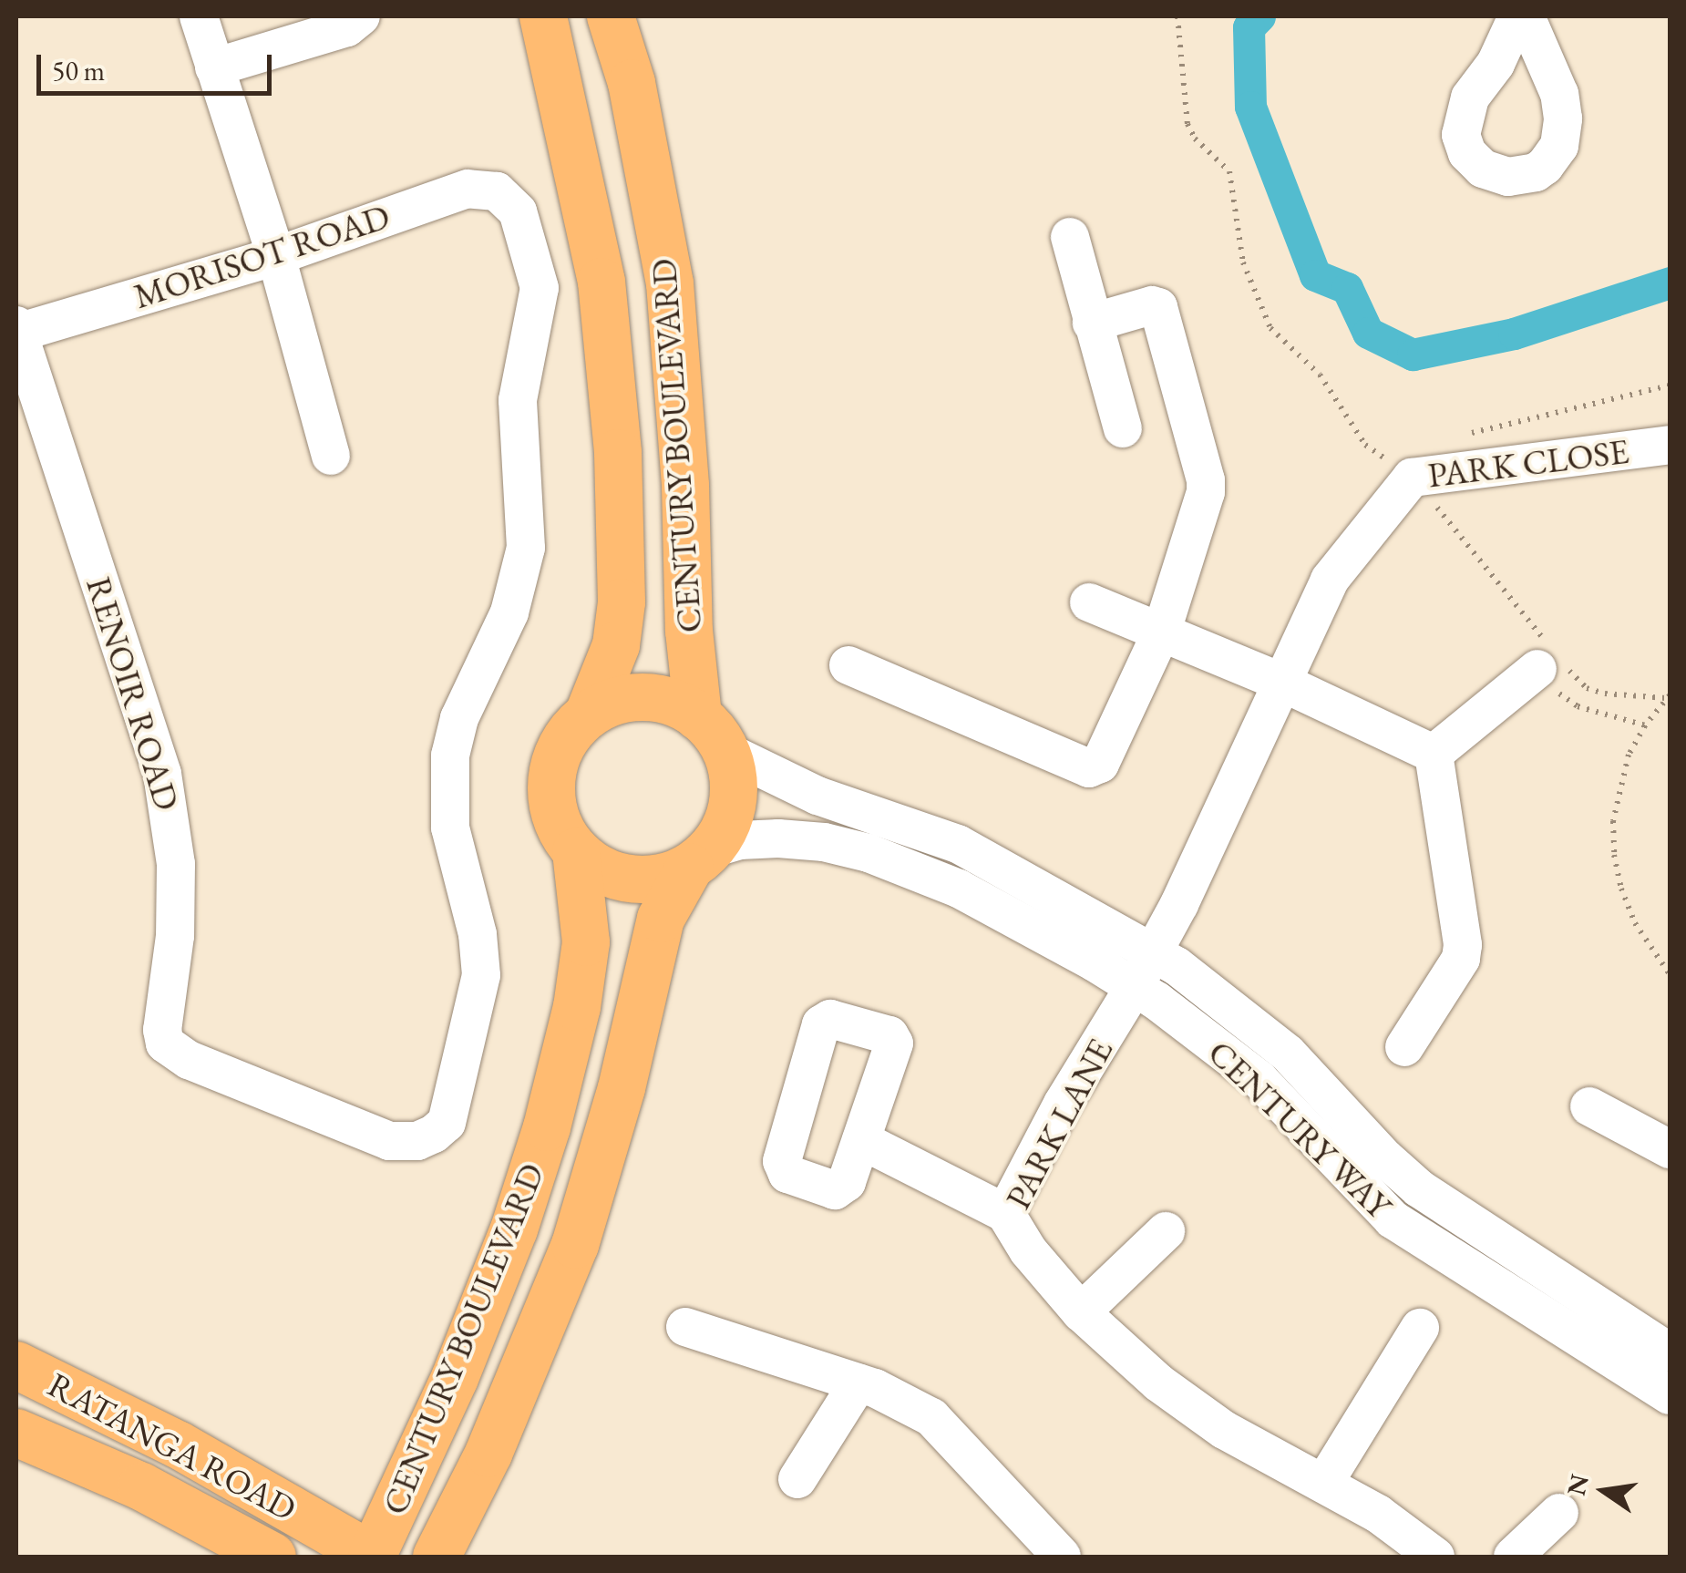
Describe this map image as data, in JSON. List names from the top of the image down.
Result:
{
  "streets": {
    "main road": ["CENTURY BOULEVARD", "RATANGA ROAD"],
    "street": [
      "MORISOT ROAD",
      "PARK CLOSE",
      "RENOIR ROAD",
      "PARK LANE",
      "CENTURY WAY"
    ]
  },
  "crossings": [
    ["MORISOT ROAD", "RENOIR ROAD"],
    ["CENTURY BOULEVARD", "CENTURY WAY"],
    ["CENTURY BOULEVARD", "RATANGA ROAD"],
    ["PARK CLOSE", "PARK LANE"],
    ["PARK LANE", "CENTURY WAY"]
  ],
  "scale_bar": "50 m",
  "north": "left"
}
